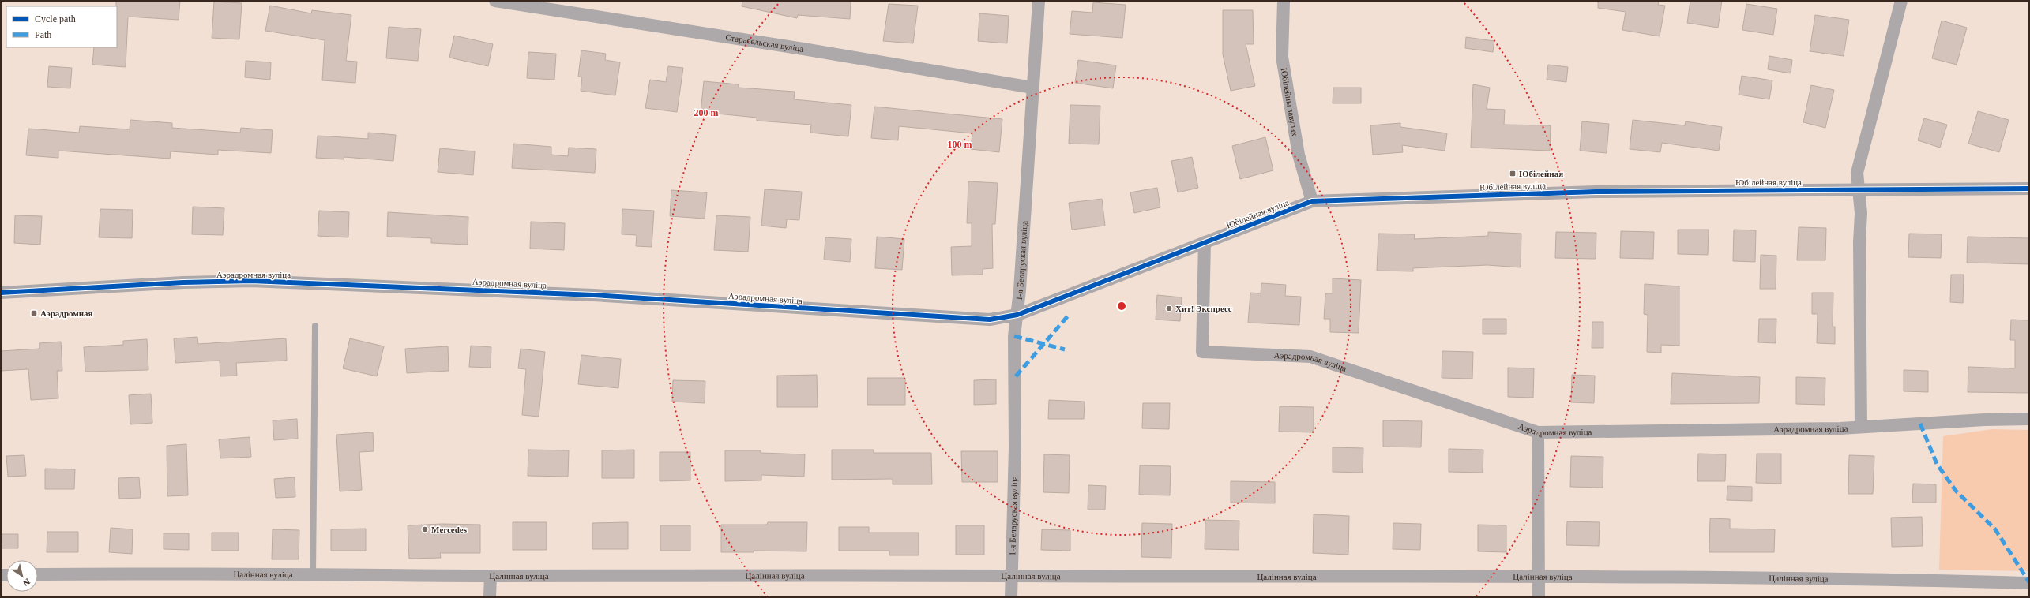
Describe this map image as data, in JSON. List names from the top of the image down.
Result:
{
  "streets": {
    "street": [
      "Старасельская вуліца",
      "Юбілейны завулак",
      "Юбілейная вуліца",
      "1-я Беларуская вуліца",
      "Аэрадромная вуліца",
      "Цалінная вуліца"
    ]
  },
  "crossings": [
    ["Старасельская вуліца", "1-я Беларуская вуліца"],
    ["Юбілейны завулак", "Юбілейная вуліца"],
    ["Юбілейная вуліца", "1-я Беларуская вуліца"],
    ["Юбілейная вуліца", "Аэрадромная вуліца"],
    ["1-я Беларуская вуліца", "Аэрадромная вуліца"],
    ["1-я Беларуская вуліца", "Цалінная вуліца"]
  ],
  "places": {
    "transit": ["Юбілейная", "Аэрадромная"],
    "other": ["Хит! Экспресс", "Mercedes"]
  },
  "legend": ["Cycle path", "Path"],
  "north": "bottom right",
  "rings": ["200 m", "100 m"]
}
